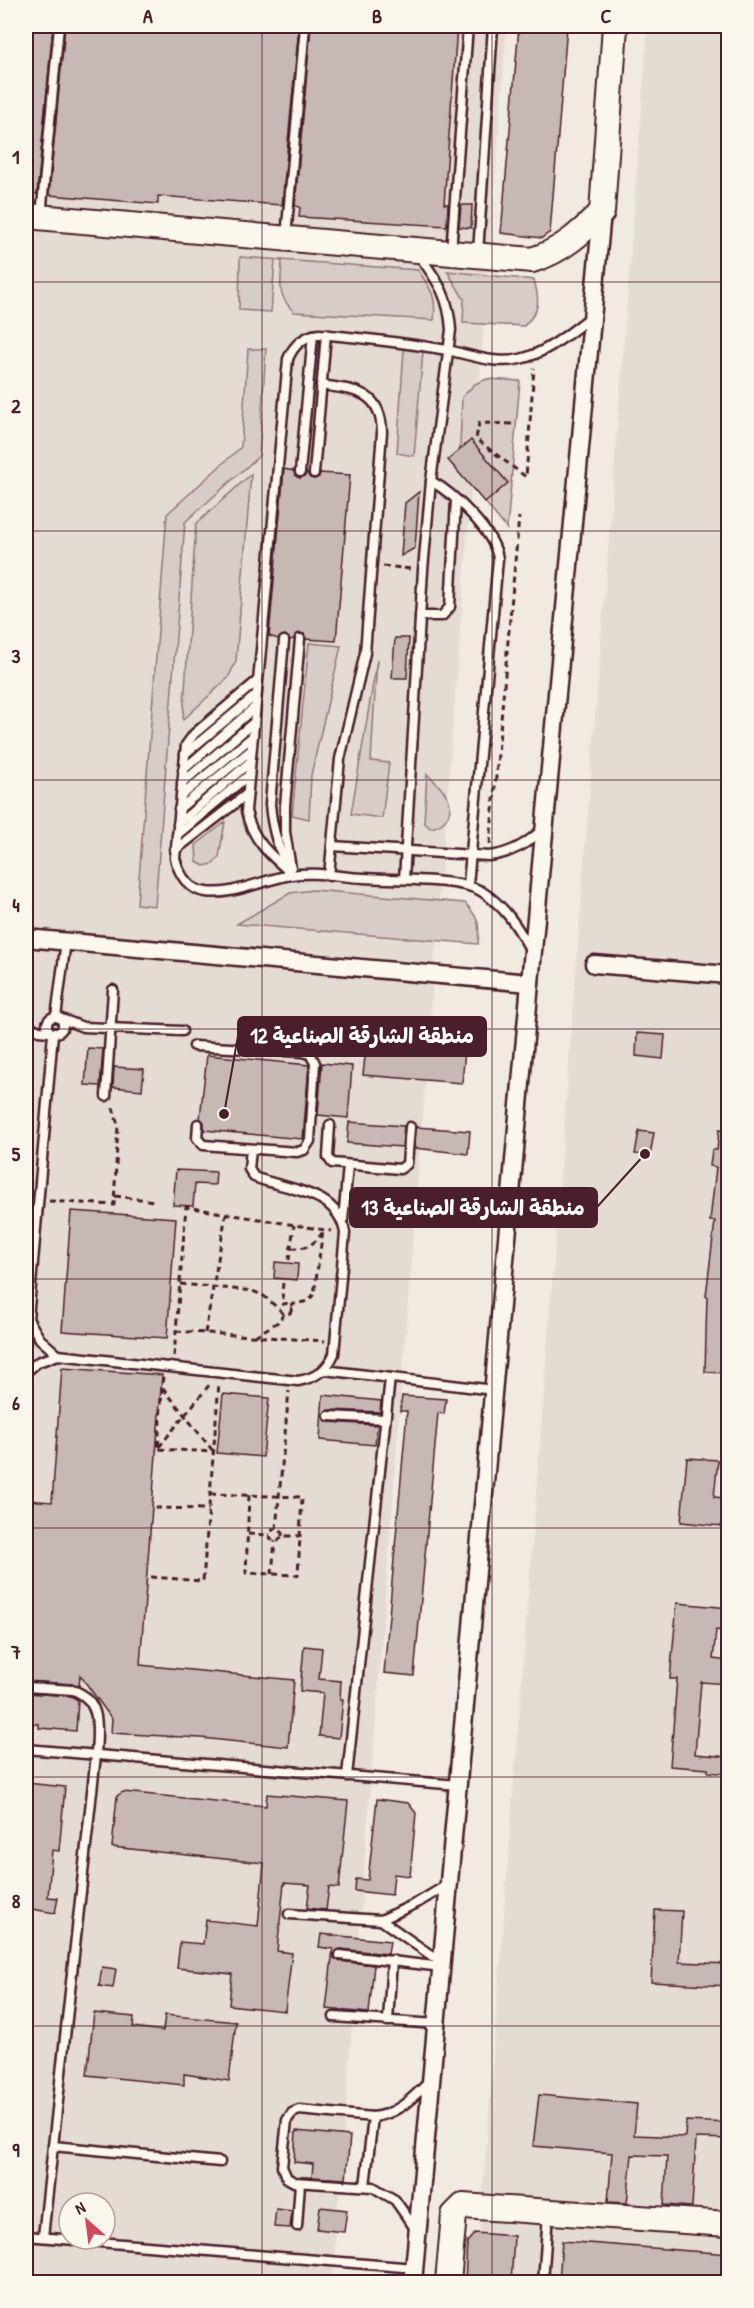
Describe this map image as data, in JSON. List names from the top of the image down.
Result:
{
  "places": ["منطقة الشارقة الصناعية 12", "منطقة الشارقة الصناعية 13"],
  "north": "top left",
  "grid": {
    "columns": ["A", "B", "C"],
    "rows": [
      "1",
      "2",
      "3",
      "4",
      "5",
      "6",
      "7",
      "8",
      "9"
    ]
  }
}
